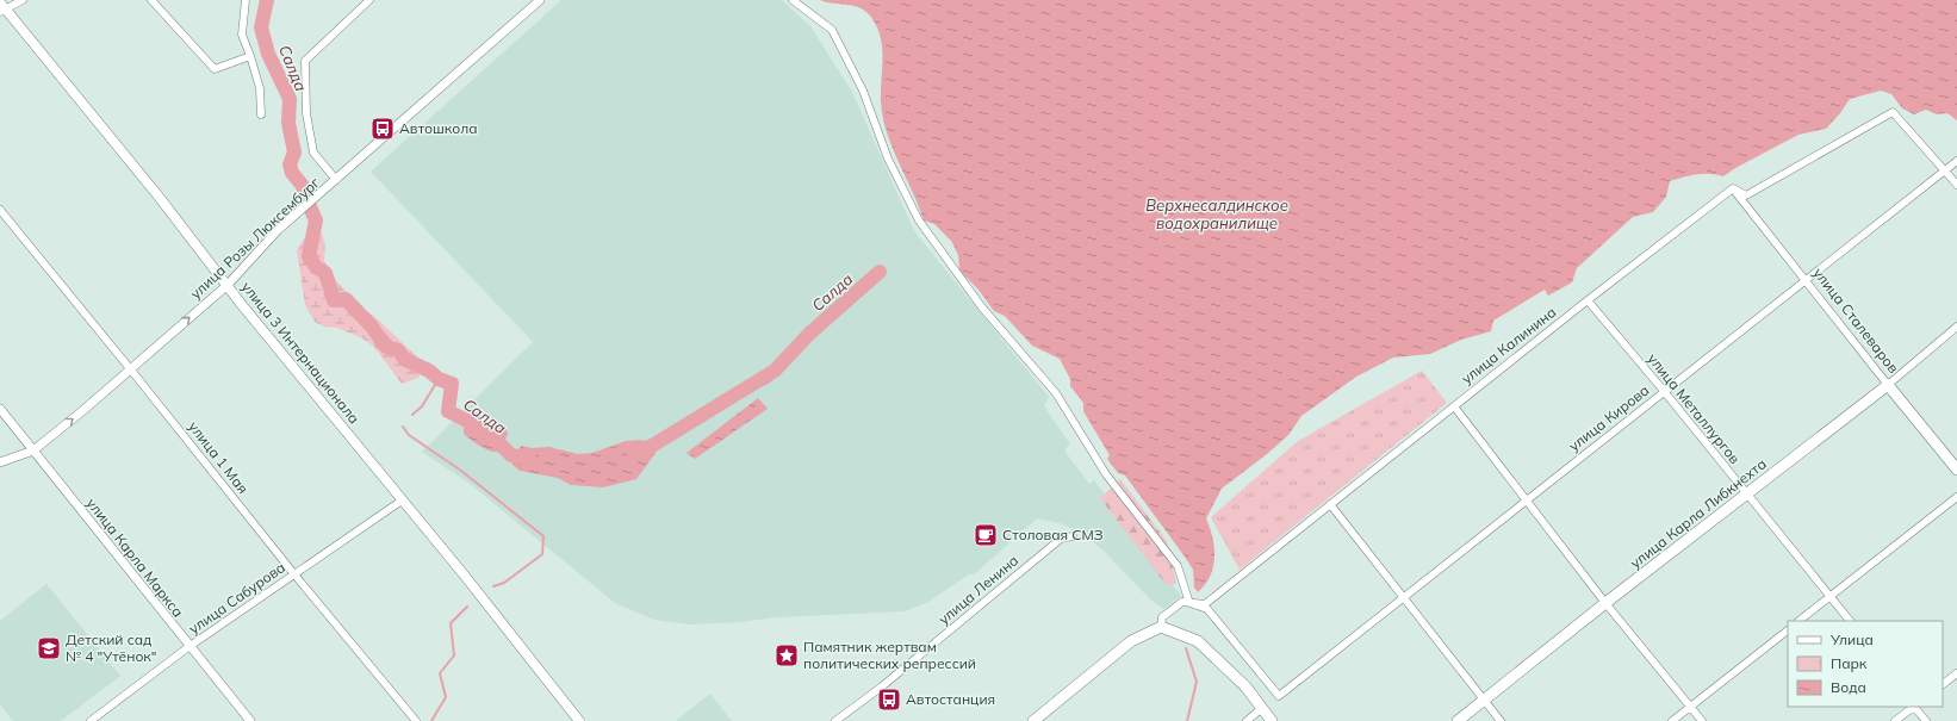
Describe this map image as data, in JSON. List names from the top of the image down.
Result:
{
  "streets": {
    "main road": ["улица Сталеваров", "улица 3 Интернационала", "улица Карла Либкнехта"],
    "street": [
      "улица Розы Люксембург",
      "улица Калинина",
      "улица Металлургов",
      "улица Кирова",
      "улица 1 Мая",
      "улица Карла Маркса",
      "улица Ленина",
      "улица Сабурова"
    ]
  },
  "crossings": [
    ["улица Розы Люксембург", "улица 3 Интернационала"],
    ["улица Розы Люксембург", "улица 1 Мая"],
    ["улица Розы Люксембург", "улица Карла Маркса"],
    ["улица Сталеваров", "улица Калинина"],
    ["улица Сталеваров", "улица Кирова"],
    ["улица Сталеваров", "улица Карла Либкнехта"],
    ["улица Калинина", "улица Металлургов"],
    ["улица Калинина", "улица Кирова"],
    ["улица 3 Интернационала", "улица Сабурова"],
    ["улица Металлургов", "улица Кирова"],
    ["улица Металлургов", "улица Карла Либкнехта"],
    ["улица 1 Мая", "улица Сабурова"],
    ["улица Карла Маркса", "улица Сабурова"]
  ],
  "one_way": ["улица Розы Люксембург"],
  "water": ["Салда", "Верхнесалдинское водохранилище"],
  "places": {
    "bus stop": ["Автошкола", "Автостанция"],
    "cafe": ["Столовая СМЗ"],
    "school or university": ["Детский сад № 4 \"Утёнок\""],
    "place": ["Памятник жертвам политических репрессий"]
  },
  "legend": ["Улица", "Парк", "Вода"]
}
